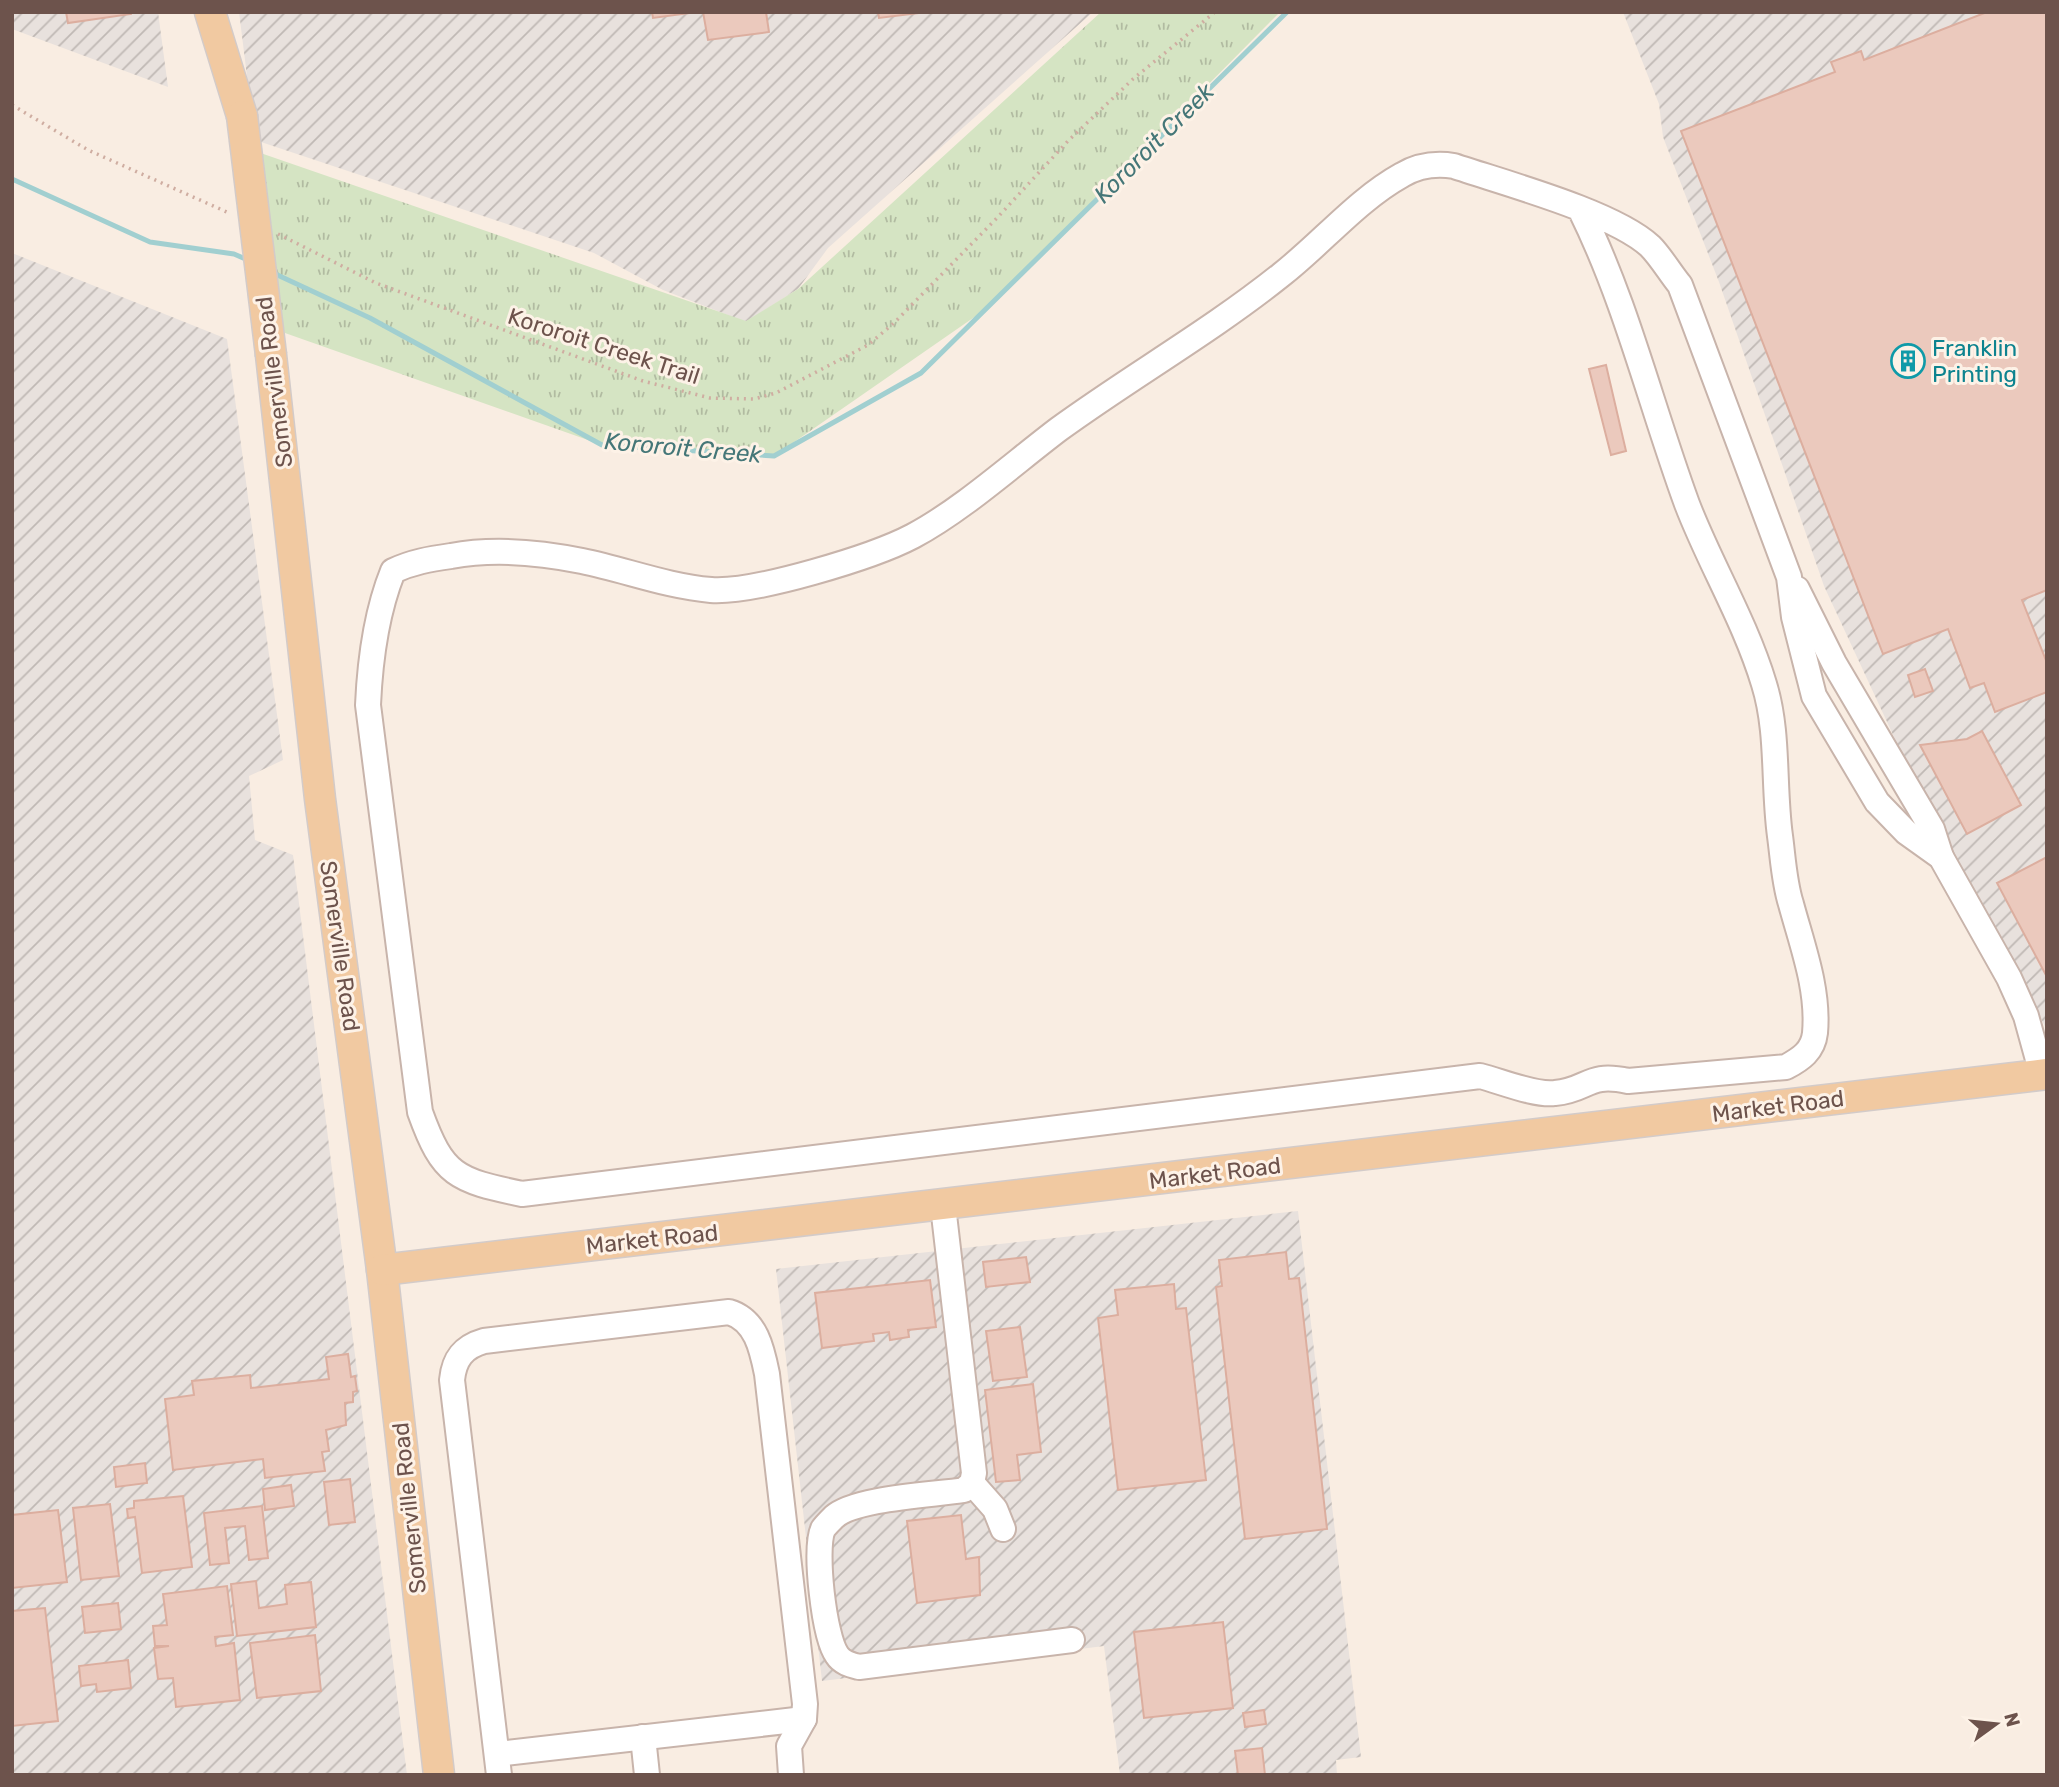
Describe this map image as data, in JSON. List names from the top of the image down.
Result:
{
  "streets": {
    "main road": ["Somerville Road", "Market Road"],
    "path": ["Kororoit Creek Trail"]
  },
  "crossings": [
    ["Somerville Road", "Market Road"]
  ],
  "water": ["Kororoit Creek"],
  "places": {
    "building": ["Franklin Printing"]
  },
  "north": "right"
}
